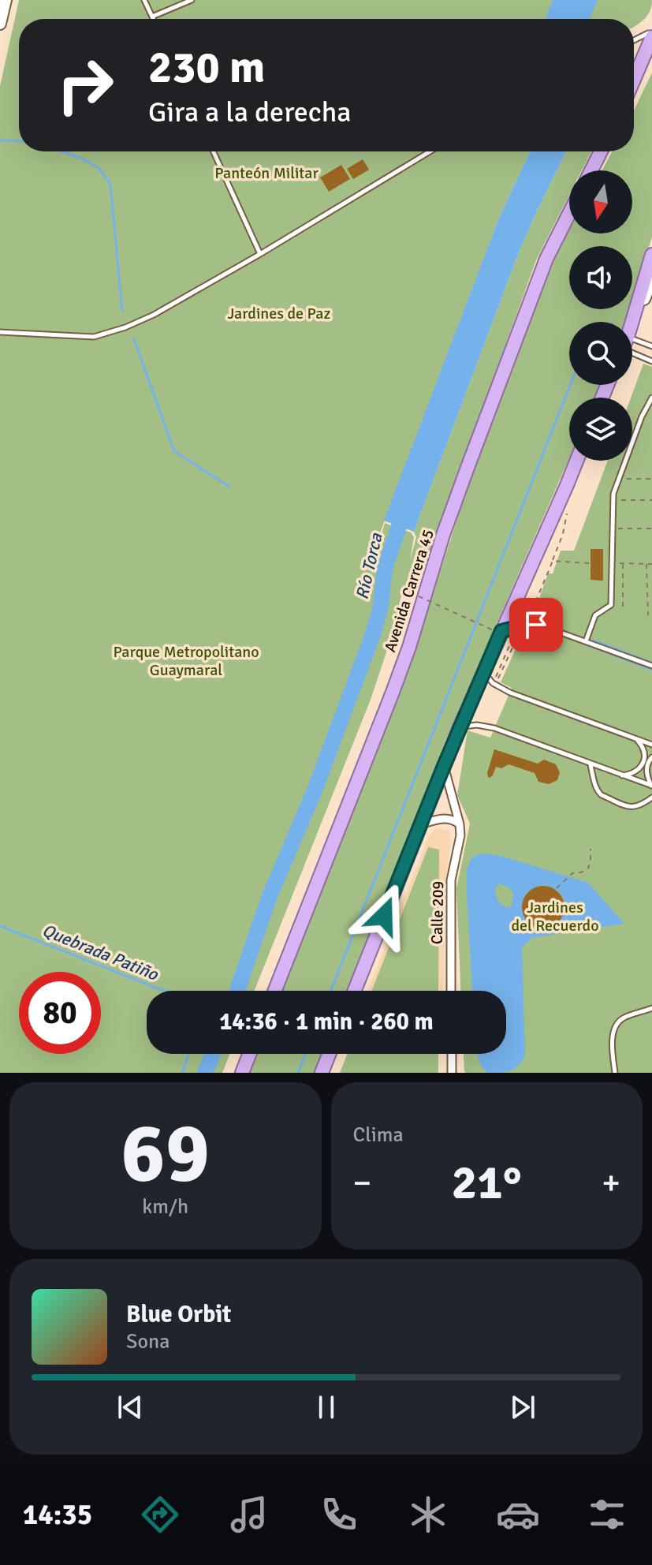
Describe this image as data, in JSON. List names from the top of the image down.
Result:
{
  "streets": {
    "highway": ["Avenida Carrera 45"],
    "street": ["Calle 209"]
  },
  "water": ["Río Torca", "Quebrada Patiño"],
  "parks": [
    "Panteón Militar",
    "Jardines de Paz",
    "Parque Metropolitano Guaymaral",
    "Jardines del Recuerdo"
  ],
  "north": "bottom",
  "page": {
    "turn": ["230 m", "Gira a la derecha"],
    "limit": "80",
    "trip": "14:36 · 1 min · 260 m",
    "tile": [
      ["69", "km/h"],
      "Clima"
    ],
    "heat": ["−", "21°", "+"],
    "song": ["Blue Orbit", "Sona"],
    "tabs": "14:35"
  }
}
